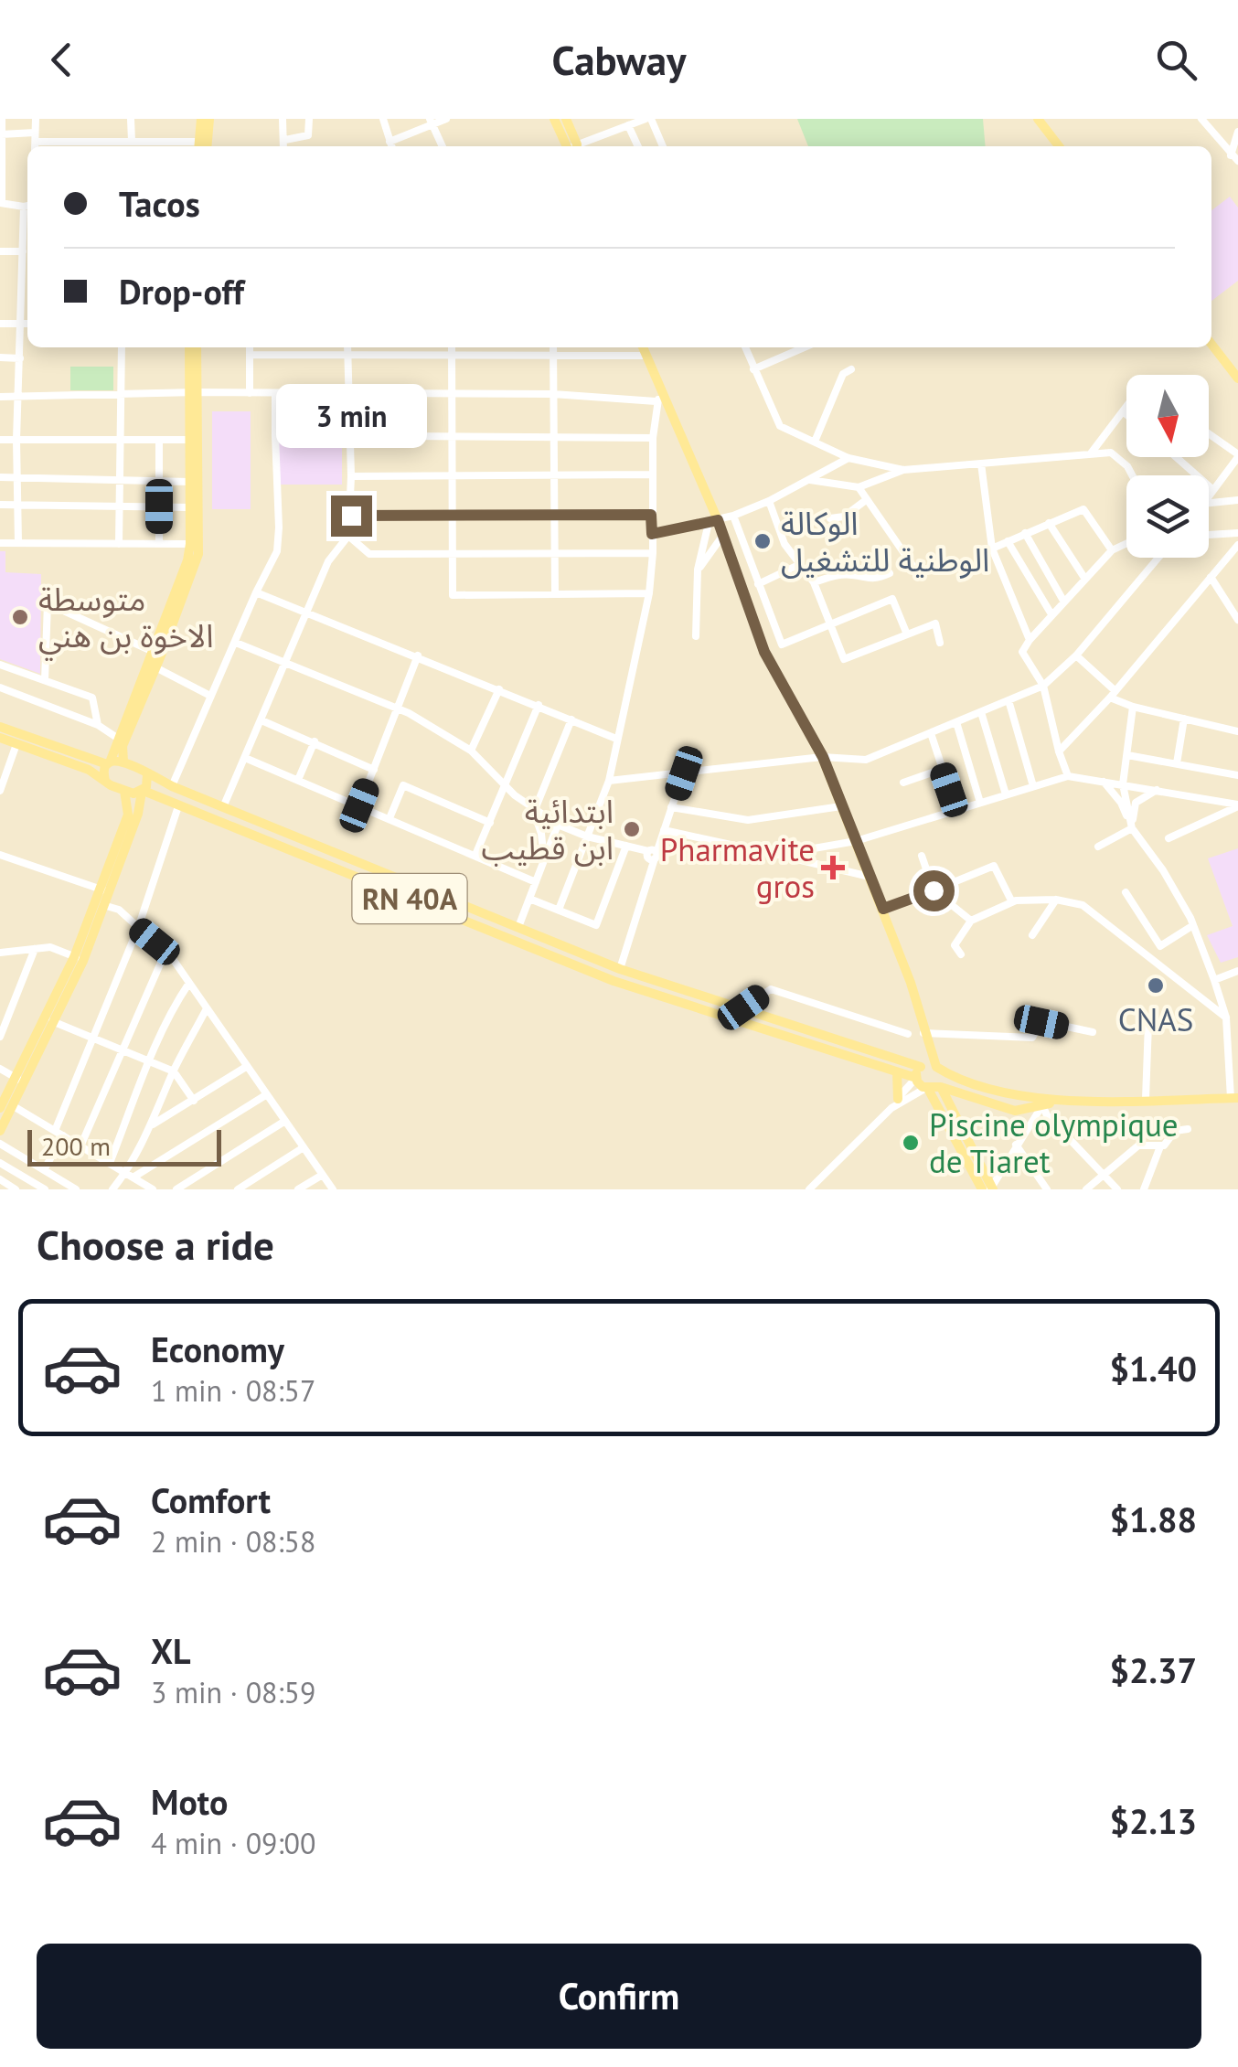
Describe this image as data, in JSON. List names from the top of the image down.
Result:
{
  "streets": {
    "main road": ["RN 40A"]
  },
  "places": {
    "other": [
      "الوكالة الوطنية للتشغيل",
      "متوسطة الاخوة بن هني",
      "ابتدائية ابن قطيب",
      "CNAS",
      "Piscine olympique de Tiaret"
    ],
    "health": ["Pharmavite gros"]
  },
  "scale_bar": "200 m",
  "north": "bottom",
  "page": {
    "header": "Cabway",
    "banner": ["Tacos", "Drop-off"],
    "bubble": "3 min",
    "scale": "200 m",
    "heading": "Choose a ride",
    "list": [
      {
        "name": "Economy",
        "note": "1 min · 08:57",
        "value": "$1.40"
      },
      {
        "name": "Comfort",
        "note": "2 min · 08:58",
        "value": "$1.88"
      },
      {
        "name": "XL",
        "note": "3 min · 08:59",
        "value": "$2.37"
      },
      {
        "name": "Moto",
        "note": "4 min · 09:00",
        "value": "$2.13"
      }
    ],
    "buttons": "Confirm"
  }
}
